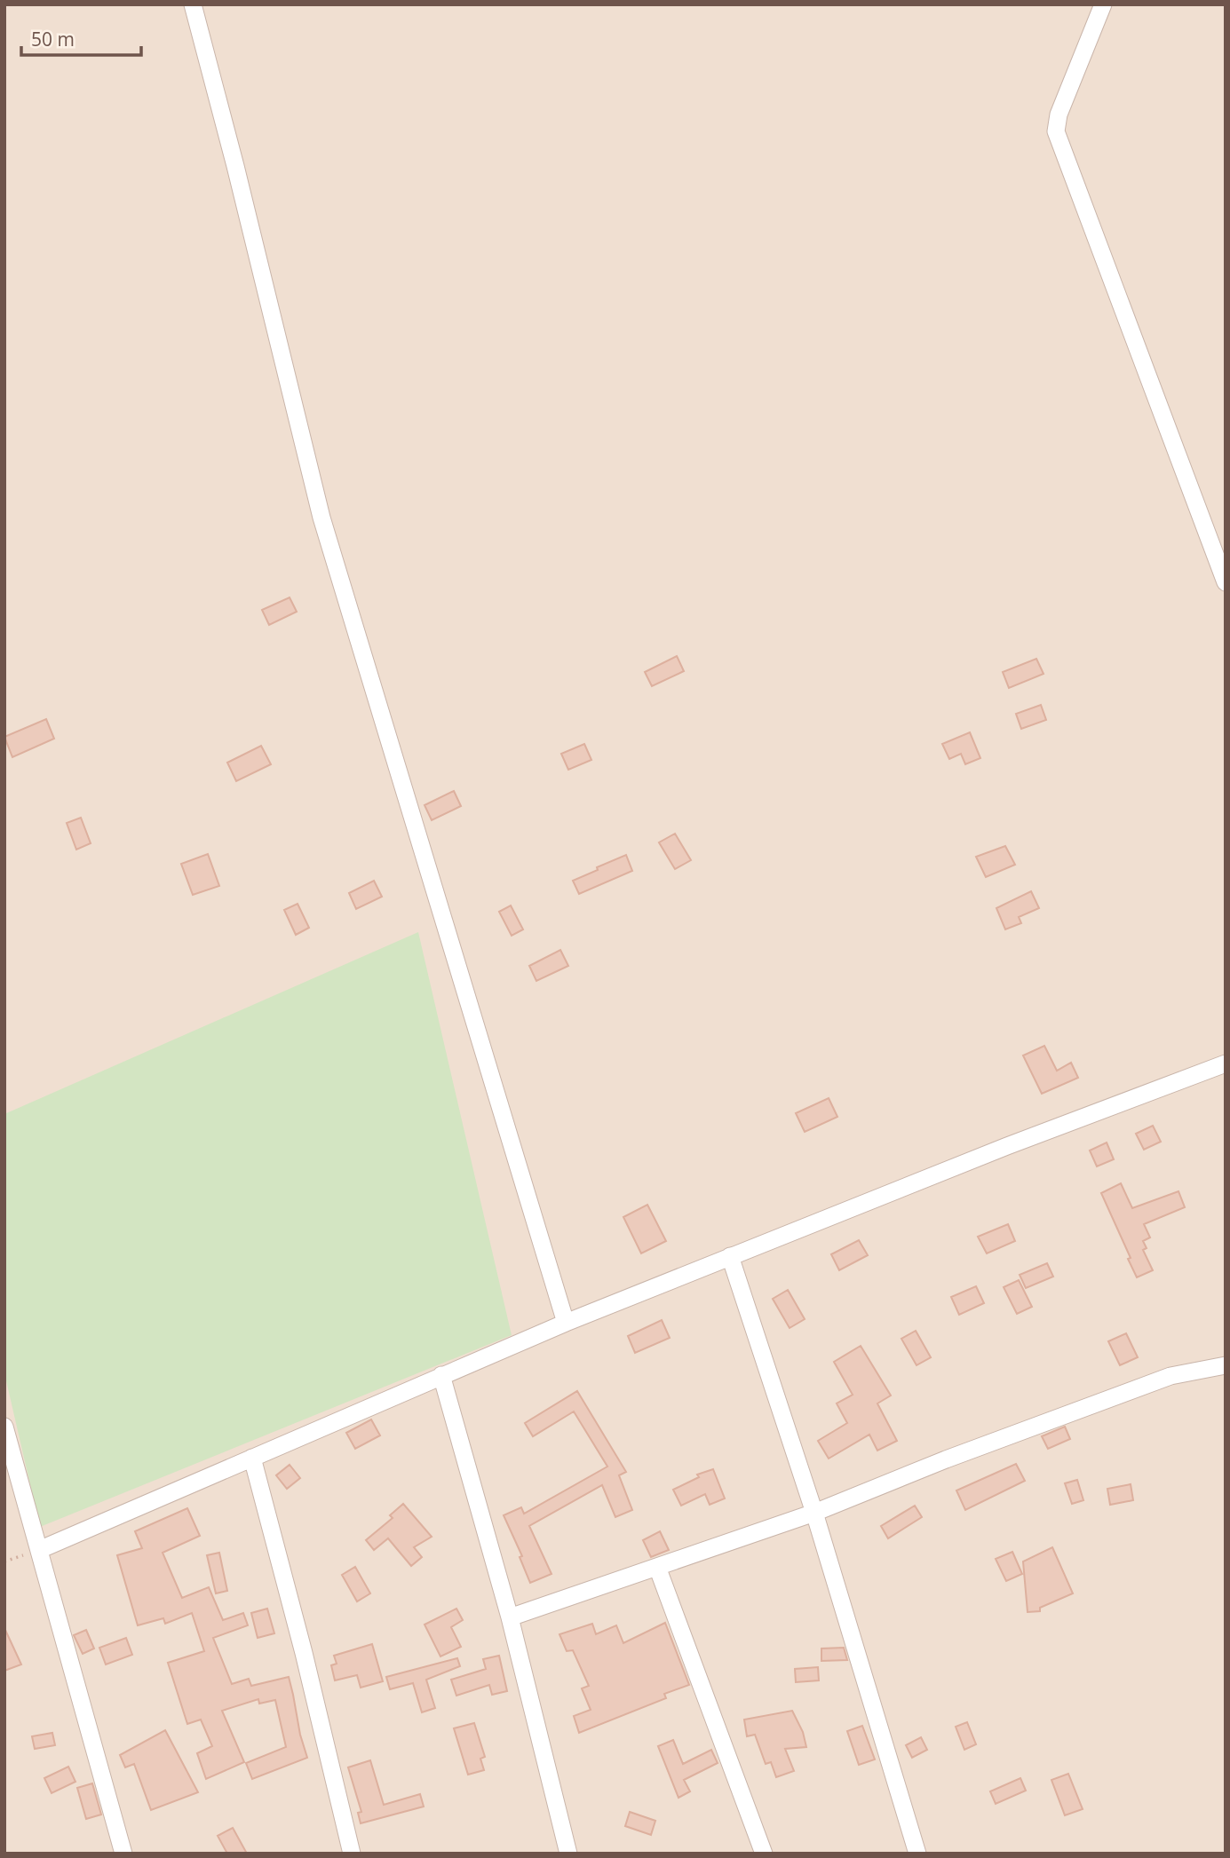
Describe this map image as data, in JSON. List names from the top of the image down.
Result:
{
  "scale_bar": "50 m"
}
